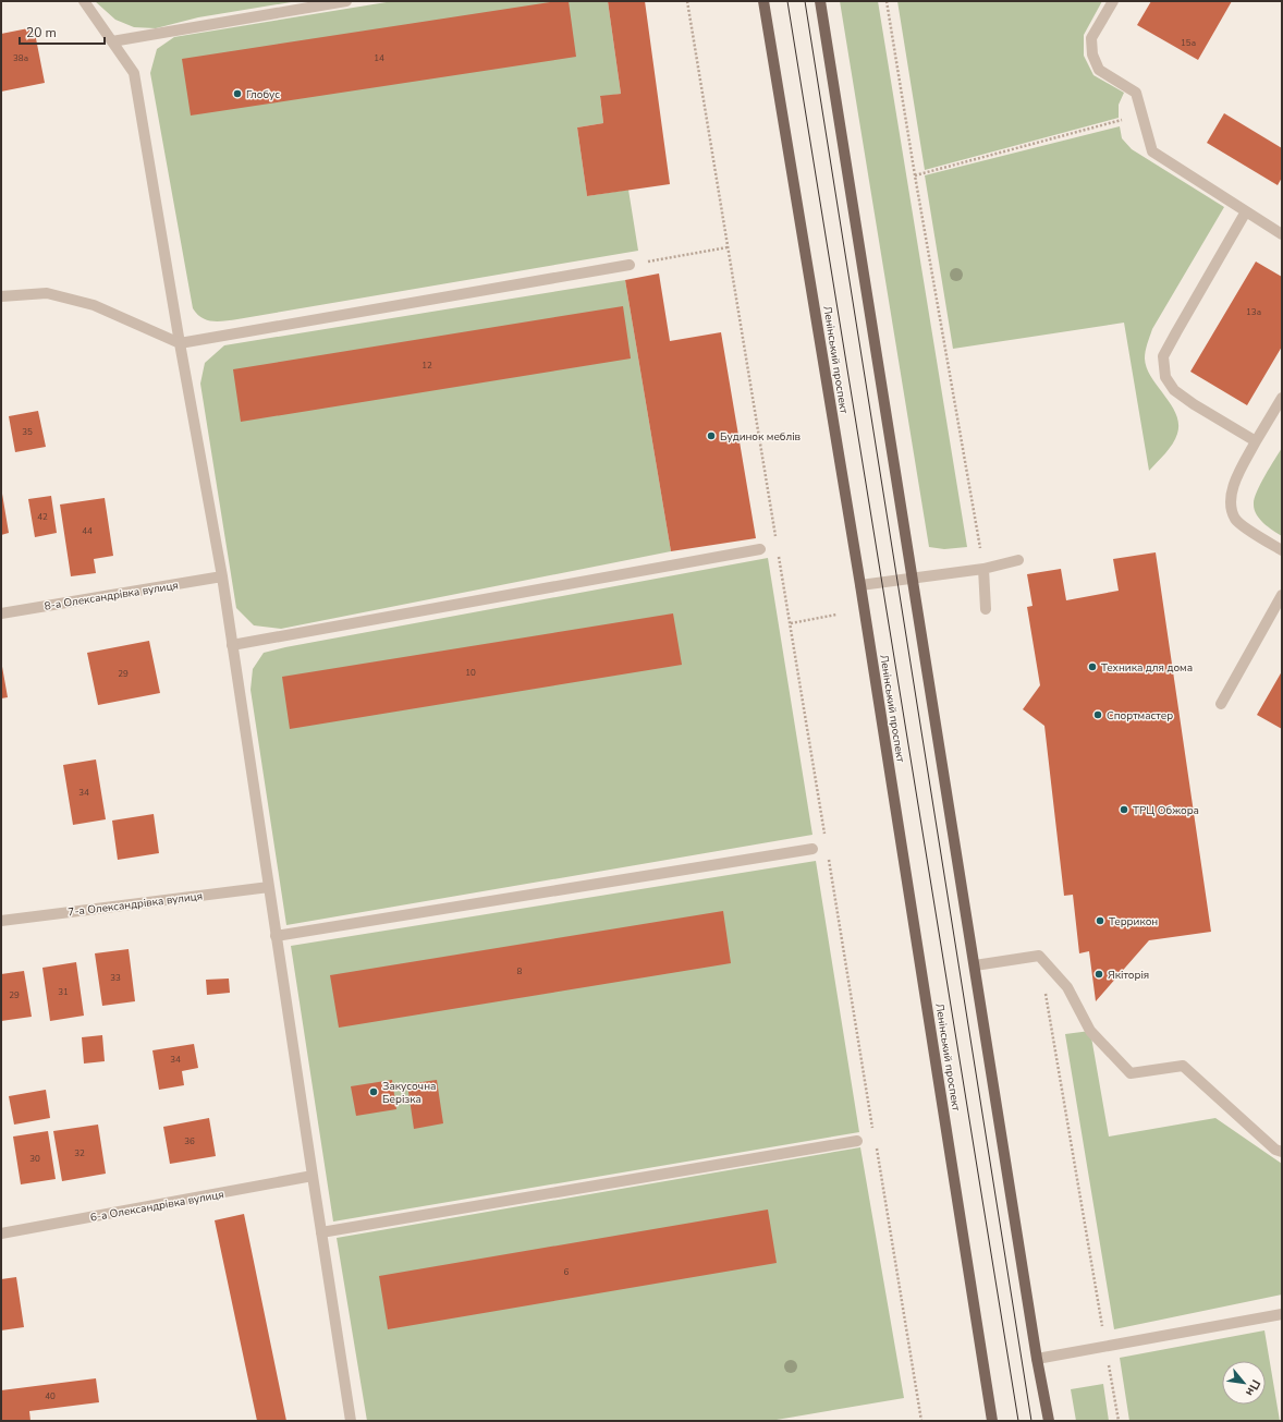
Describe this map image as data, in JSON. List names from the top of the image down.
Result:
{
  "streets": {
    "main road": ["Ленінський проспект"],
    "street": ["8-а Олександрівка вулиця", "7-а Олександрівка вулиця", "6-а Олександрівка вулиця"]
  },
  "places": [
    "Глобус",
    "Будинок меблів",
    "Техника для дома",
    "Спортмастер",
    "ТРЦ Обжора",
    "Террикон",
    "Якіторія",
    "Закусочна Берізка"
  ],
  "house_numbers": [
    "15а",
    "38а",
    "14",
    "13а",
    "12",
    "35",
    "42",
    "44",
    "10",
    "29",
    "34",
    "8",
    "33",
    "31",
    "29",
    "34",
    "36",
    "32",
    "30",
    "6",
    "40"
  ],
  "scale_bar": "20 m",
  "north": "bottom right"
}
